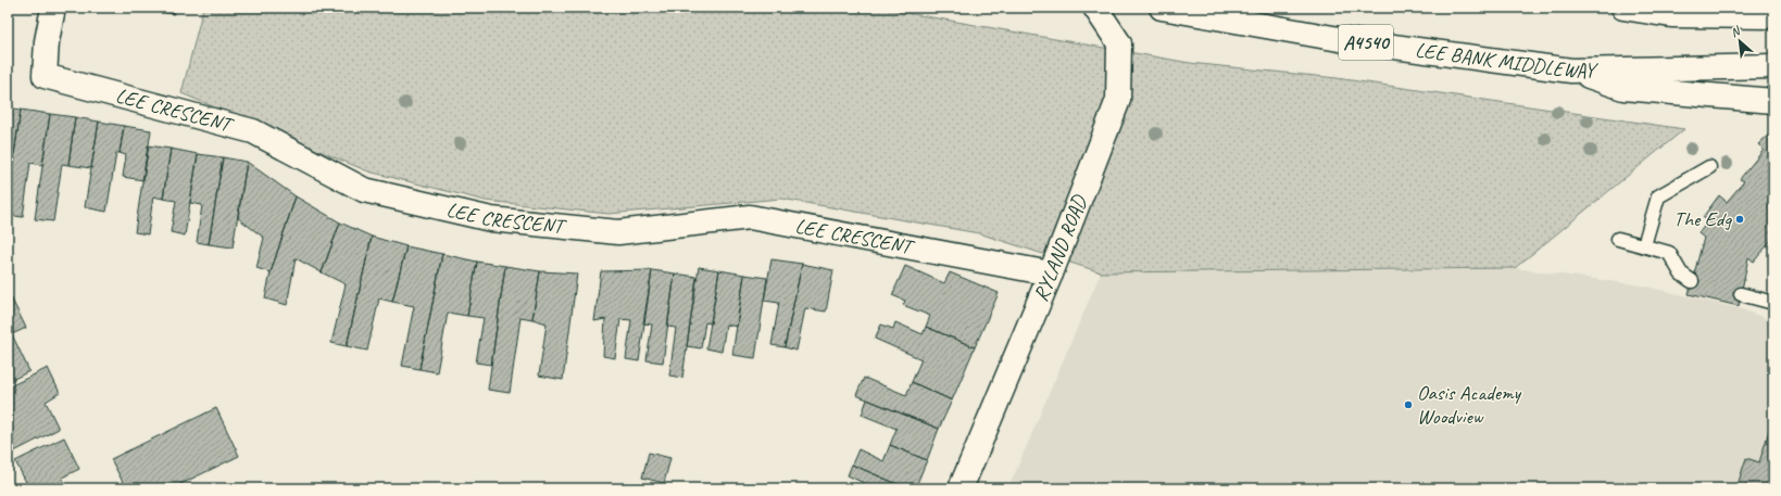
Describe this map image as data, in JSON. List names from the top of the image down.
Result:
{
  "streets": {
    "main road": [
      "A4540",
      "LEE BANK MIDDLEWAY",
      "LEE CRESCENT",
      "RYLAND ROAD"
    ]
  },
  "crossings": [
    ["LEE CRESCENT", "RYLAND ROAD"]
  ],
  "places": ["The Edg", "Oasis Academy Woodview"],
  "north": "top left"
}
